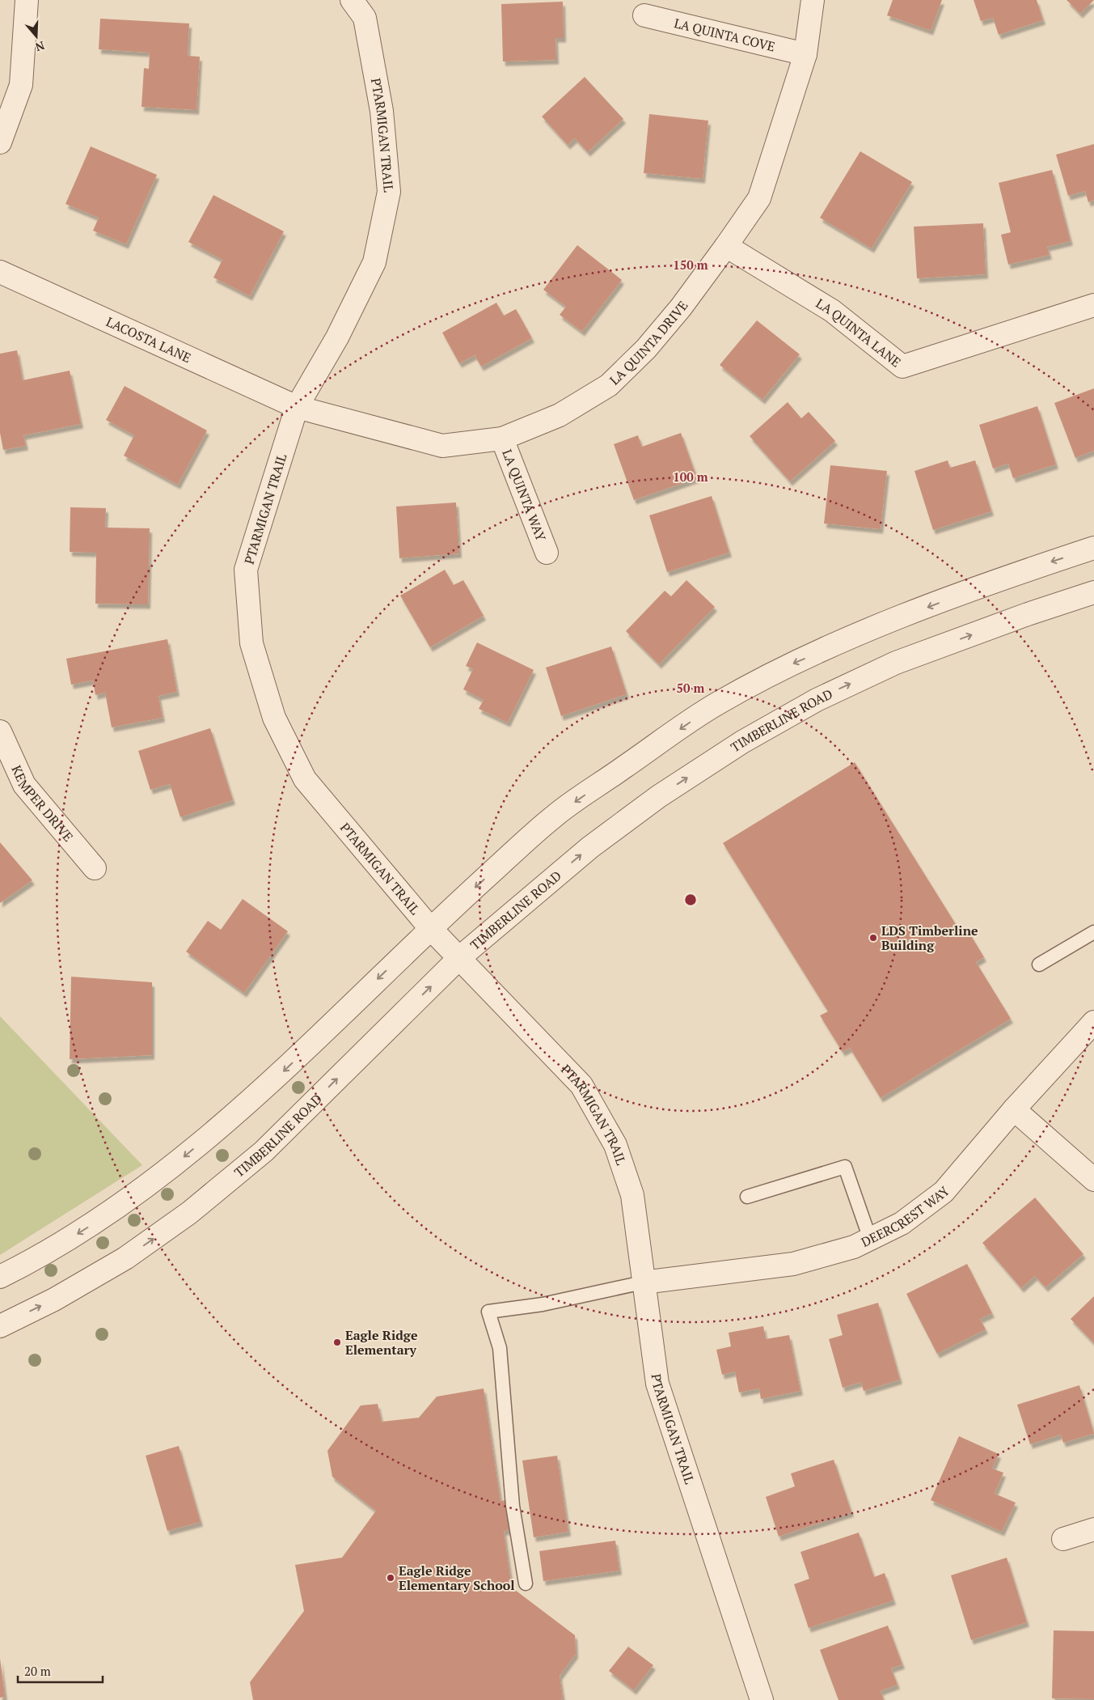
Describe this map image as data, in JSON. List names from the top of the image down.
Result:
{
  "streets": {
    "street": [
      "LA QUINTA COVE",
      "PTARMIGAN TRAIL",
      "LA QUINTA LANE",
      "LACOSTA LANE",
      "LA QUINTA DRIVE",
      "LA QUINTA WAY",
      "TIMBERLINE ROAD",
      "KEMPER DRIVE",
      "DEERCREST WAY"
    ]
  },
  "crossings": [
    ["LA QUINTA COVE", "LA QUINTA DRIVE"],
    ["PTARMIGAN TRAIL", "LACOSTA LANE"],
    ["PTARMIGAN TRAIL", "LA QUINTA DRIVE"],
    ["PTARMIGAN TRAIL", "TIMBERLINE ROAD"],
    ["PTARMIGAN TRAIL", "DEERCREST WAY"],
    ["LA QUINTA LANE", "LA QUINTA DRIVE"],
    ["LACOSTA LANE", "LA QUINTA DRIVE"],
    ["LA QUINTA DRIVE", "LA QUINTA WAY"]
  ],
  "places": ["LDS Timberline Building", "Eagle Ridge Elementary", "Eagle Ridge Elementary School"],
  "scale_bar": "20 m",
  "north": "bottom",
  "rings": ["150 m", "100 m", "50 m"]
}
